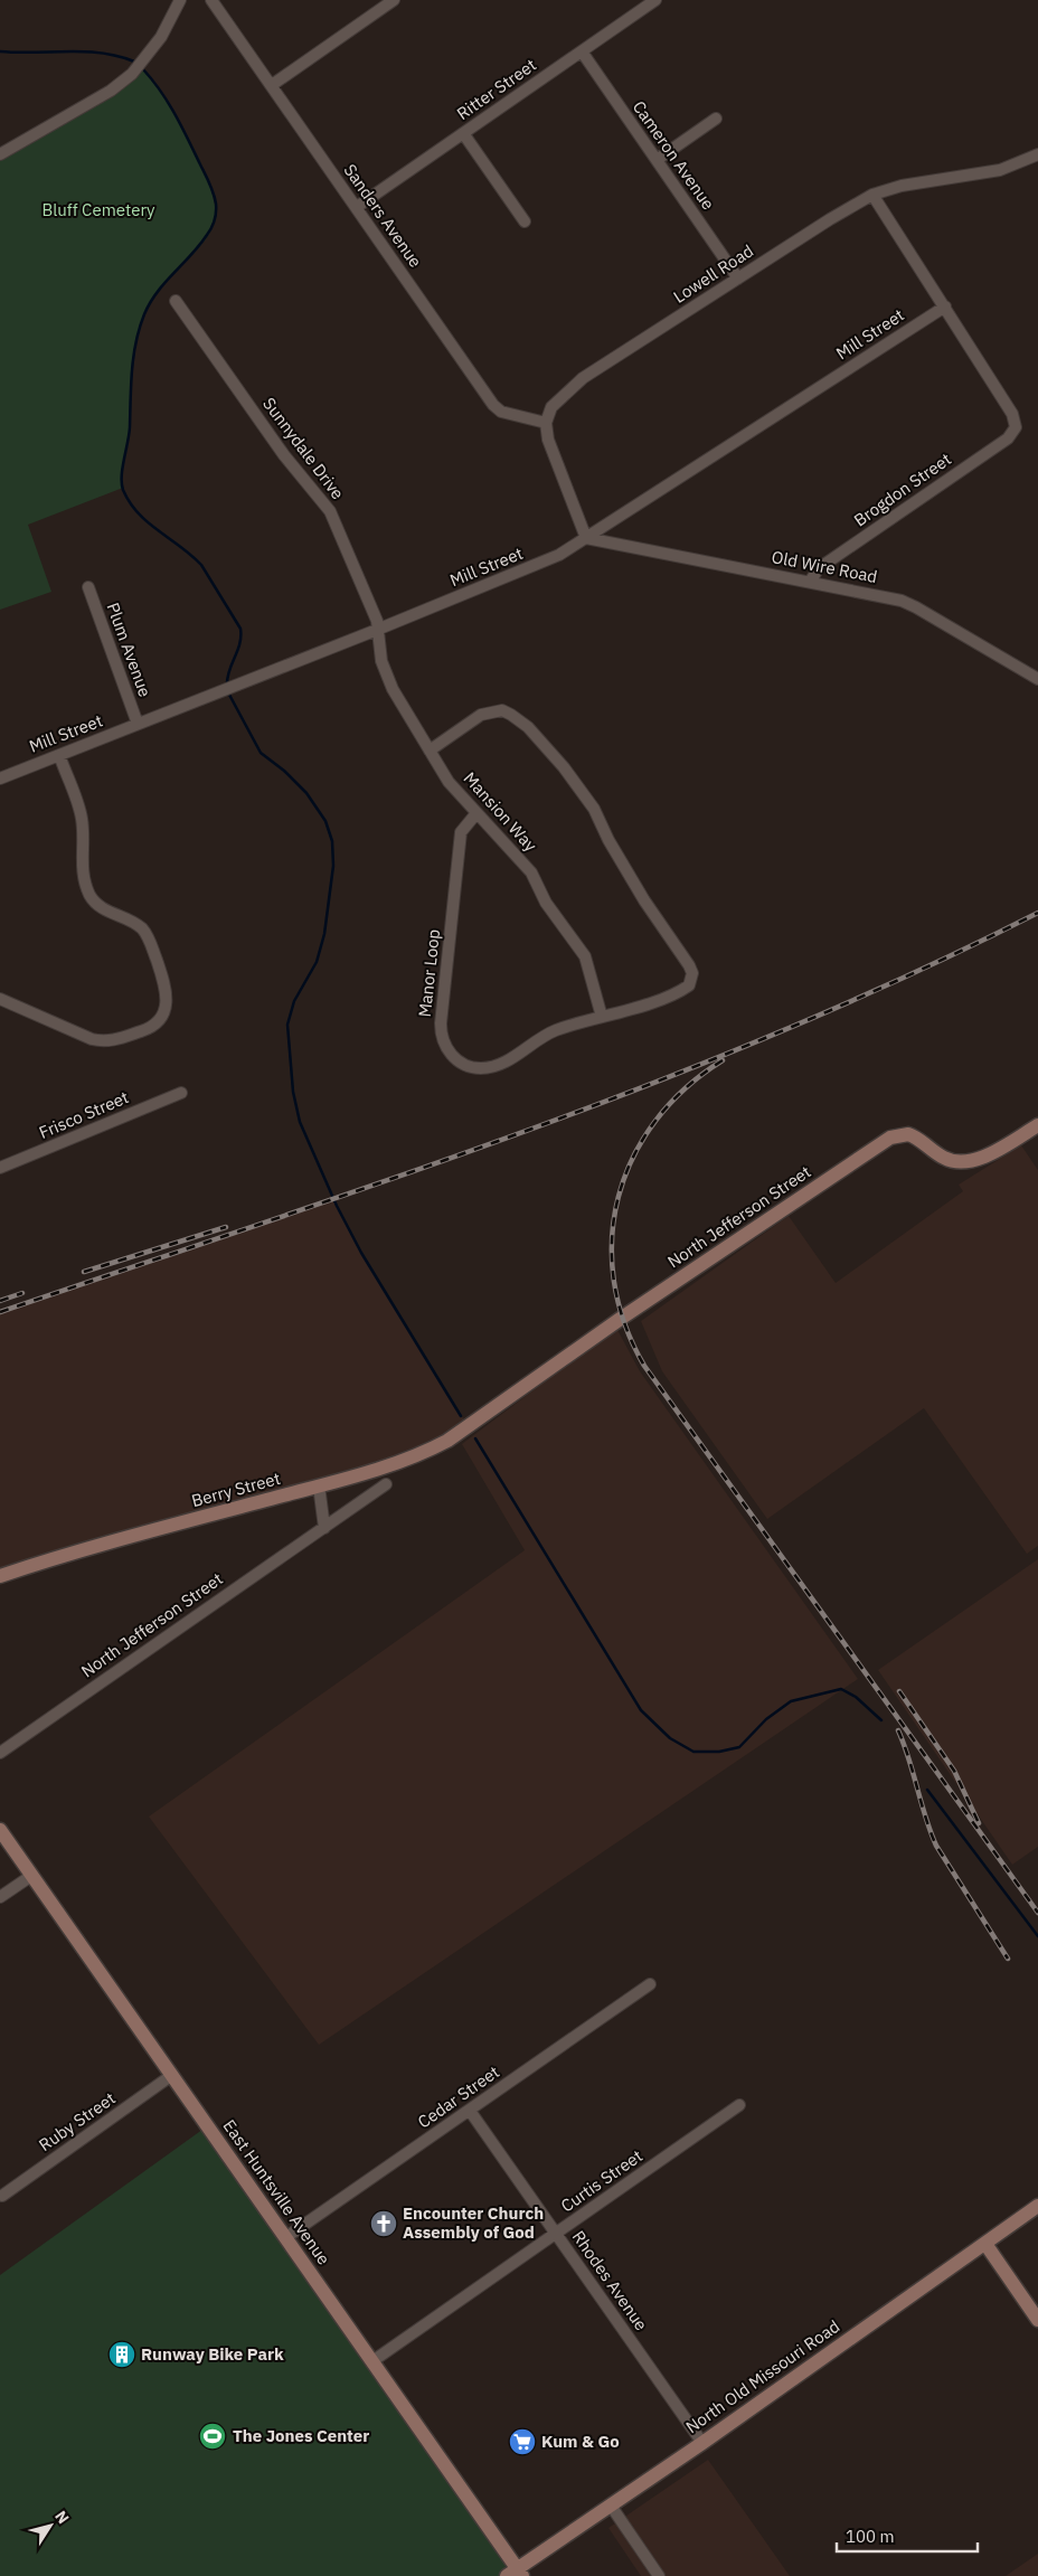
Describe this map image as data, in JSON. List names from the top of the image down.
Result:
{
  "streets": {
    "main road": [
      "North Jefferson Street",
      "Berry Street",
      "East Huntsville Avenue",
      "North Old Missouri Road"
    ],
    "street": [
      "Ritter Street",
      "Cameron Avenue",
      "Sanders Avenue",
      "Lowell Road",
      "Mill Street",
      "Sunnydale Drive",
      "Brogdon Street",
      "Old Wire Road",
      "Plum Avenue",
      "Mansion Way",
      "Manor Loop",
      "Frisco Street",
      "Cedar Street",
      "Ruby Street",
      "Curtis Street",
      "Rhodes Avenue"
    ]
  },
  "crossings": [
    ["Ritter Street", "Cameron Avenue"],
    ["Ritter Street", "Sanders Avenue"],
    ["Cameron Avenue", "Lowell Road"],
    ["Sanders Avenue", "Lowell Road"],
    ["Mill Street", "Sunnydale Drive"],
    ["Mill Street", "Brogdon Street"],
    ["Mill Street", "Old Wire Road"],
    ["Mill Street", "Plum Avenue"],
    ["Mill Street", "Mansion Way"],
    ["Sunnydale Drive", "Mansion Way"],
    ["Brogdon Street", "Old Wire Road"],
    ["Mansion Way", "Manor Loop"],
    ["North Jefferson Street", "Berry Street"],
    ["Cedar Street", "East Huntsville Avenue"],
    ["Cedar Street", "Rhodes Avenue"],
    ["Ruby Street", "East Huntsville Avenue"],
    ["Curtis Street", "East Huntsville Avenue"],
    ["Curtis Street", "Rhodes Avenue"],
    ["East Huntsville Avenue", "North Old Missouri Road"],
    ["Rhodes Avenue", "North Old Missouri Road"]
  ],
  "parks": ["Bluff Cemetery"],
  "places": {
    "church": ["Encounter Church Assembly of God"],
    "building": ["Runway Bike Park"],
    "sports": ["The Jones Center"],
    "supermarket": ["Kum & Go"]
  },
  "scale_bar": "100 m",
  "north": "top right"
}
